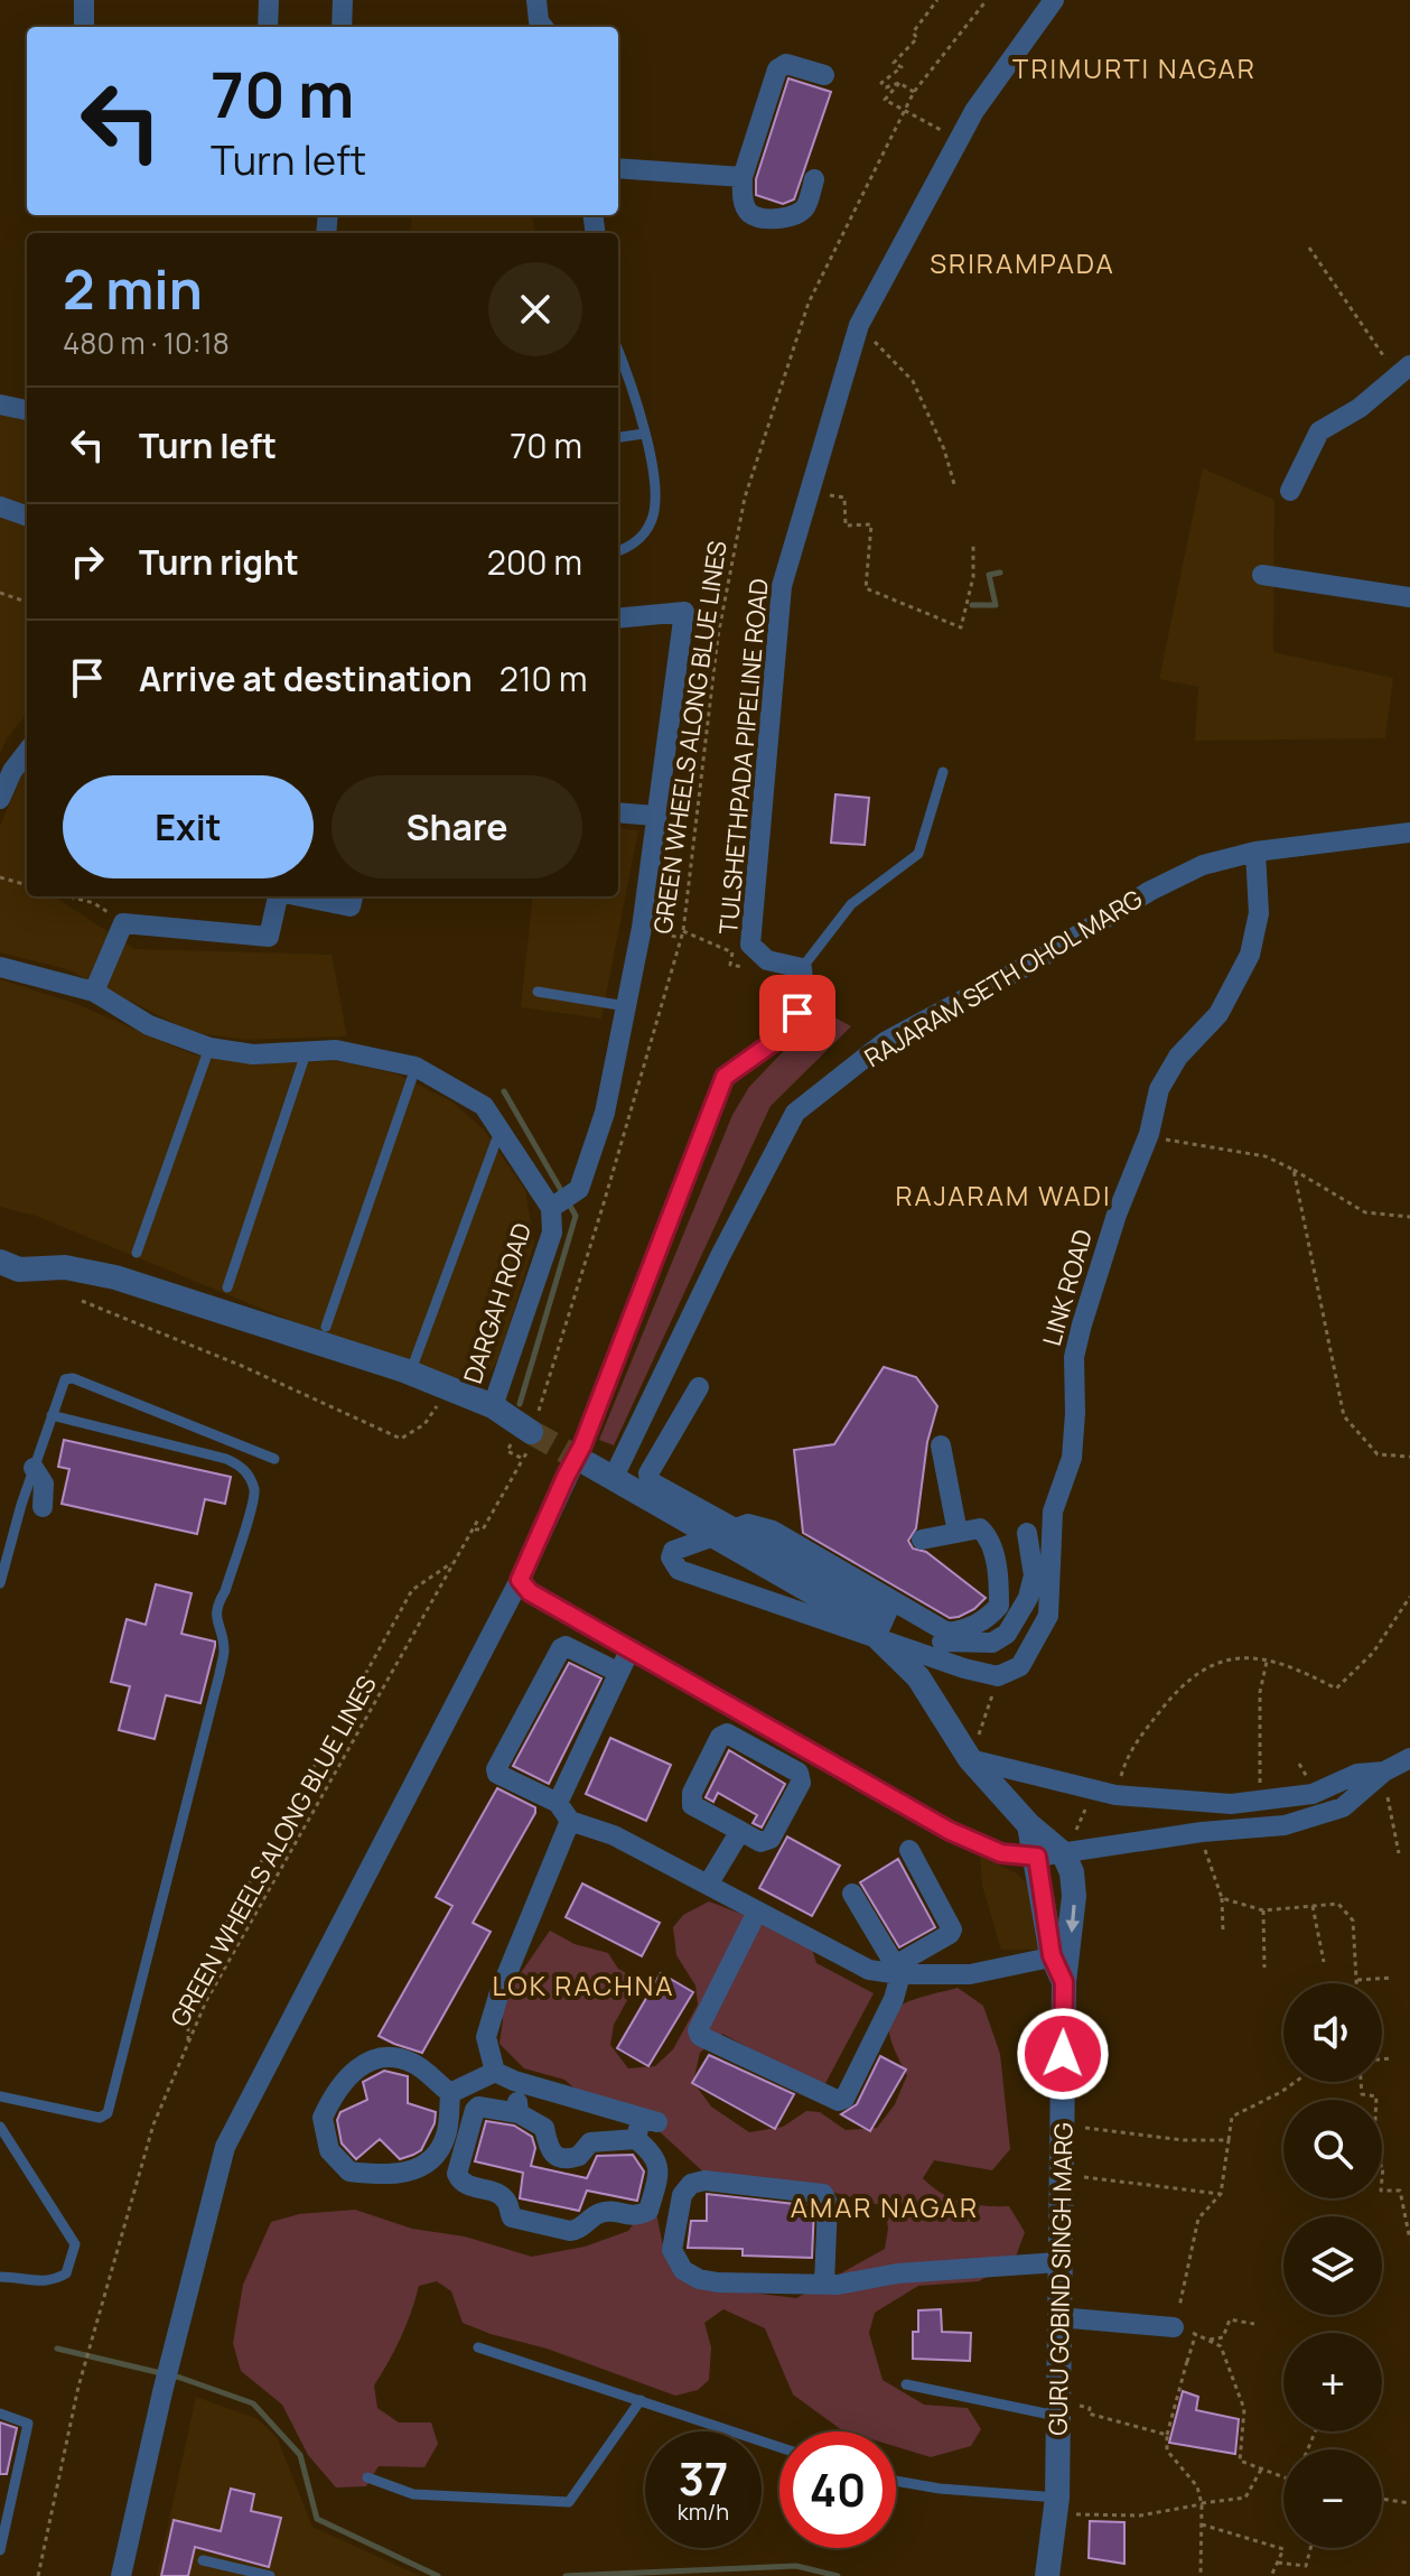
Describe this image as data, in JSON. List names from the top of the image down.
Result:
{
  "streets": {
    "street": [
      "TULSHETHPADA PIPELINE ROAD",
      "RAJARAM SETH OHOL MARG",
      "LINK ROAD",
      "DARGAH ROAD",
      "GURU GOBIND SINGH MARG"
    ],
    "path": ["GREEN WHEELS ALONG BLUE LINES"]
  },
  "crossings": [
    ["RAJARAM SETH OHOL MARG", "LINK ROAD"]
  ],
  "districts": [
    "TRIMURTI NAGAR",
    "SRIRAMPADA",
    "RAJARAM WADI",
    "LOK RACHNA",
    "AMAR NAGAR"
  ],
  "page": {
    "turn": ["70 m", "Turn left"],
    "heading": ["2 min", "480 m · 10:18"],
    "list": [
      {
        "name": "Turn left",
        "value": "70 m"
      },
      {
        "name": "Turn right",
        "value": "200 m"
      },
      {
        "name": "Arrive at destination",
        "value": "210 m"
      }
    ],
    "buttons": ["Exit", "Share"],
    "map_buttons": ["+", "−"],
    "speed": "37 km/h",
    "limit": "40"
  }
}
